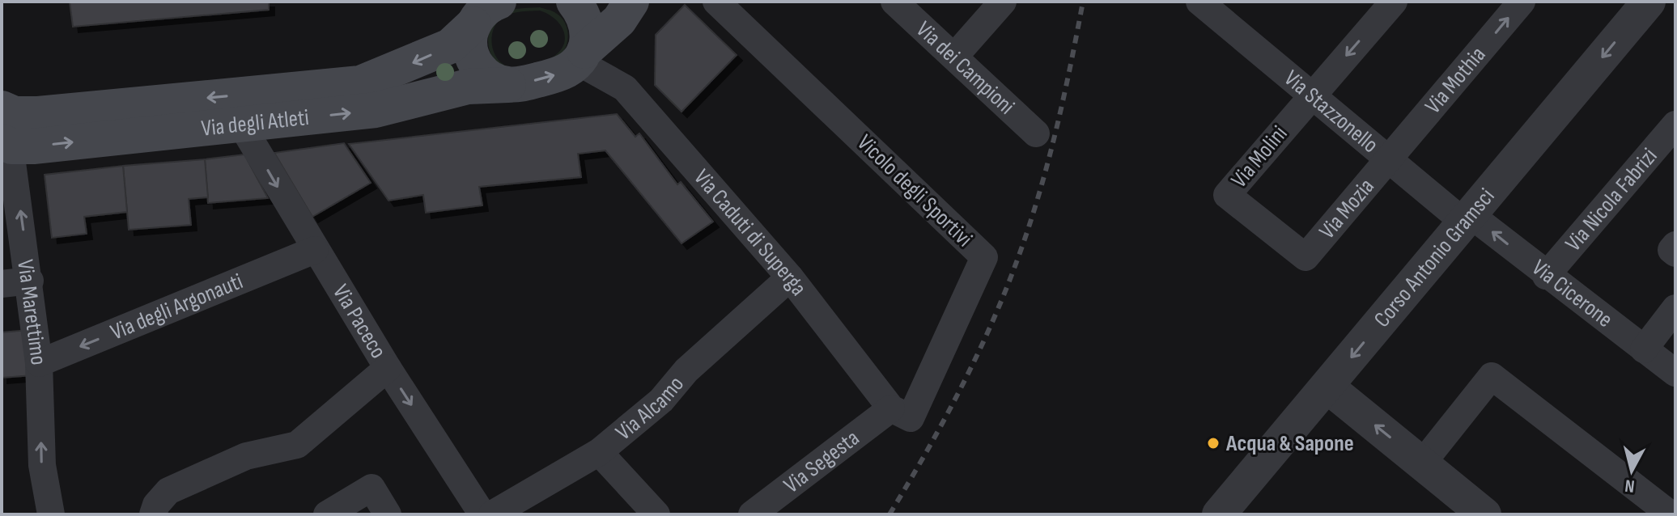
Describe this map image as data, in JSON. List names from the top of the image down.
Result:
{
  "streets": {
    "main road": ["Via degli Atleti"],
    "street": [
      "Via dei Campioni",
      "Via Mothia",
      "Via Stazzonello",
      "Via Molini",
      "Vicolo degli Sportivi",
      "Via Nicola Fabrizi",
      "Via Mozia",
      "Via Caduti di Superga",
      "Corso Antonio Gramsci",
      "Via Cicerone",
      "Via degli Argonauti",
      "Via Marettimo",
      "Via Paceco",
      "Via Alcamo",
      "Via Segesta"
    ]
  },
  "crossings": [
    ["Via Mothia", "Via Stazzonello"],
    ["Via Mothia", "Via Mozia"],
    ["Via Stazzonello", "Via Molini"],
    ["Via Stazzonello", "Via Mozia"],
    ["Via Stazzonello", "Corso Antonio Gramsci"],
    ["Via Stazzonello", "Via Cicerone"],
    ["Via degli Atleti", "Via Caduti di Superga"],
    ["Via degli Atleti", "Via Marettimo"],
    ["Via degli Atleti", "Via Paceco"],
    ["Via Molini", "Via Mozia"],
    ["Vicolo degli Sportivi", "Via Caduti di Superga"],
    ["Vicolo degli Sportivi", "Via Segesta"],
    ["Via Nicola Fabrizi", "Via Cicerone"],
    ["Via Caduti di Superga", "Via Alcamo"],
    ["Via Caduti di Superga", "Via Segesta"],
    ["Corso Antonio Gramsci", "Via Cicerone"],
    ["Via degli Argonauti", "Via Marettimo"],
    ["Via degli Argonauti", "Via Paceco"]
  ],
  "one_way": [
    "Via Mothia",
    "Via Molini",
    "Corso Antonio Gramsci",
    "Via Marettimo",
    "Via Paceco"
  ],
  "places": ["Acqua & Sapone"],
  "north": "bottom"
}
